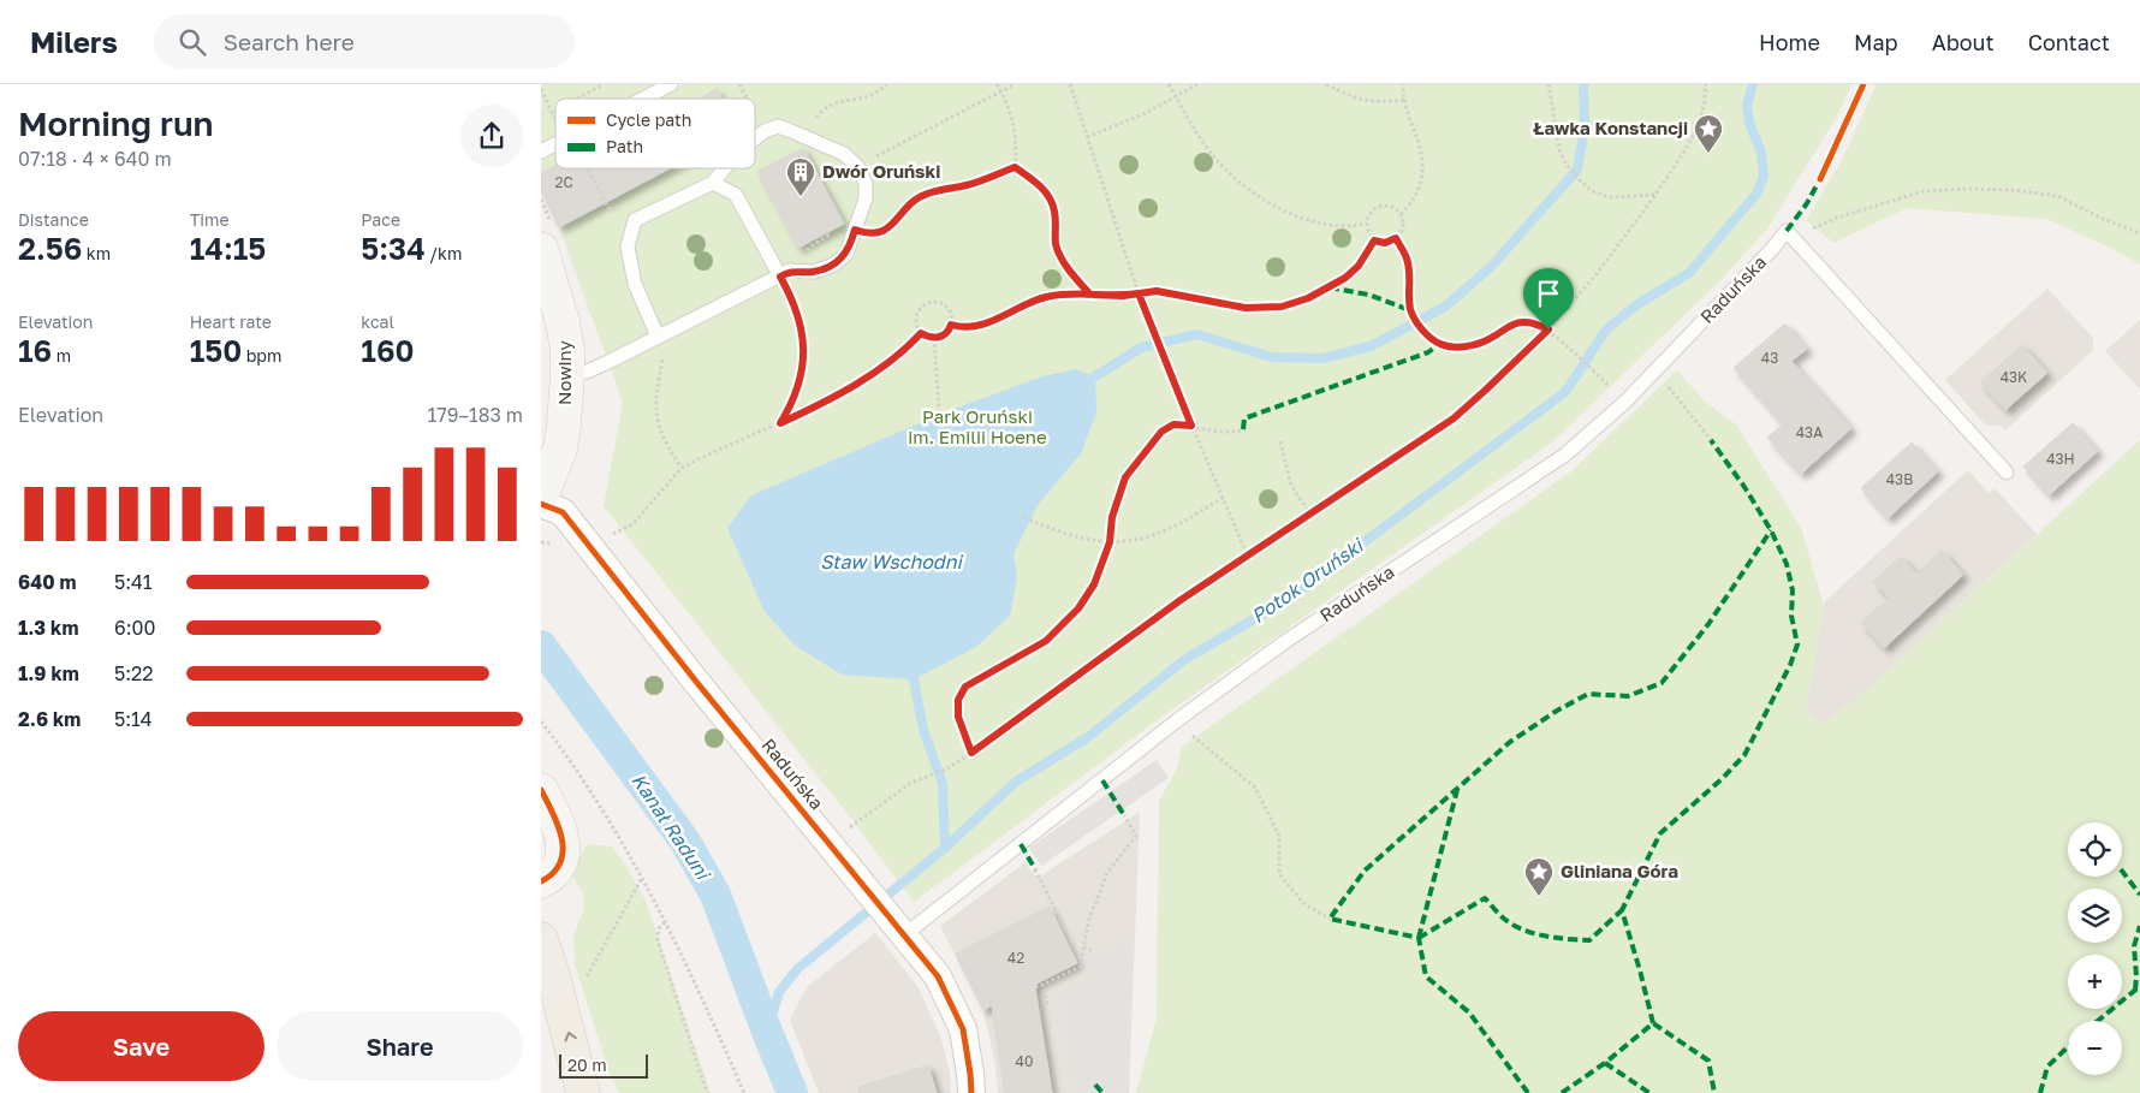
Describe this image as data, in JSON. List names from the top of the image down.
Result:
{
  "streets": {
    "street": ["Raduńska", "Nowiny"]
  },
  "water": ["Staw Wschodni", "Potok Oruński", "Kanał Raduni"],
  "parks": ["Park Oruński im. Emilii Hoene"],
  "places": {
    "place": ["Ławka Konstancji", "Gliniana Góra"],
    "building": ["Dwór Oruński"]
  },
  "house_numbers": [
    "2C",
    "43",
    "43K",
    "43A",
    "43H",
    "43B",
    "42",
    "40"
  ],
  "legend": ["Cycle path", "Path"],
  "scale_bar": "20 m",
  "page": {
    "header": "Milers",
    "search": "Search here",
    "nav": [
      "Home",
      "Map",
      "About",
      "Contact"
    ],
    "heading": ["Morning run", "07:18 · 4 × 640 m"],
    "stats": [
      ["Distance", "2.56 km"],
      ["Time", "14:15"],
      ["Pace", "5:34 /km"],
      ["Elevation", "16 m"],
      ["Heart rate", "150 bpm"],
      ["kcal", "160"]
    ],
    "chart": ["Elevation", "179–183 m"],
    "list": [
      {
        "name": "640 m",
        "note": "5:41"
      },
      {
        "name": "1.3 km",
        "note": "6:00"
      },
      {
        "name": "1.9 km",
        "note": "5:22"
      },
      {
        "name": "2.6 km",
        "note": "5:14"
      }
    ],
    "map_buttons": ["+", "−"],
    "buttons": ["Save", "Share"],
    "scale": "20 m"
  }
}
